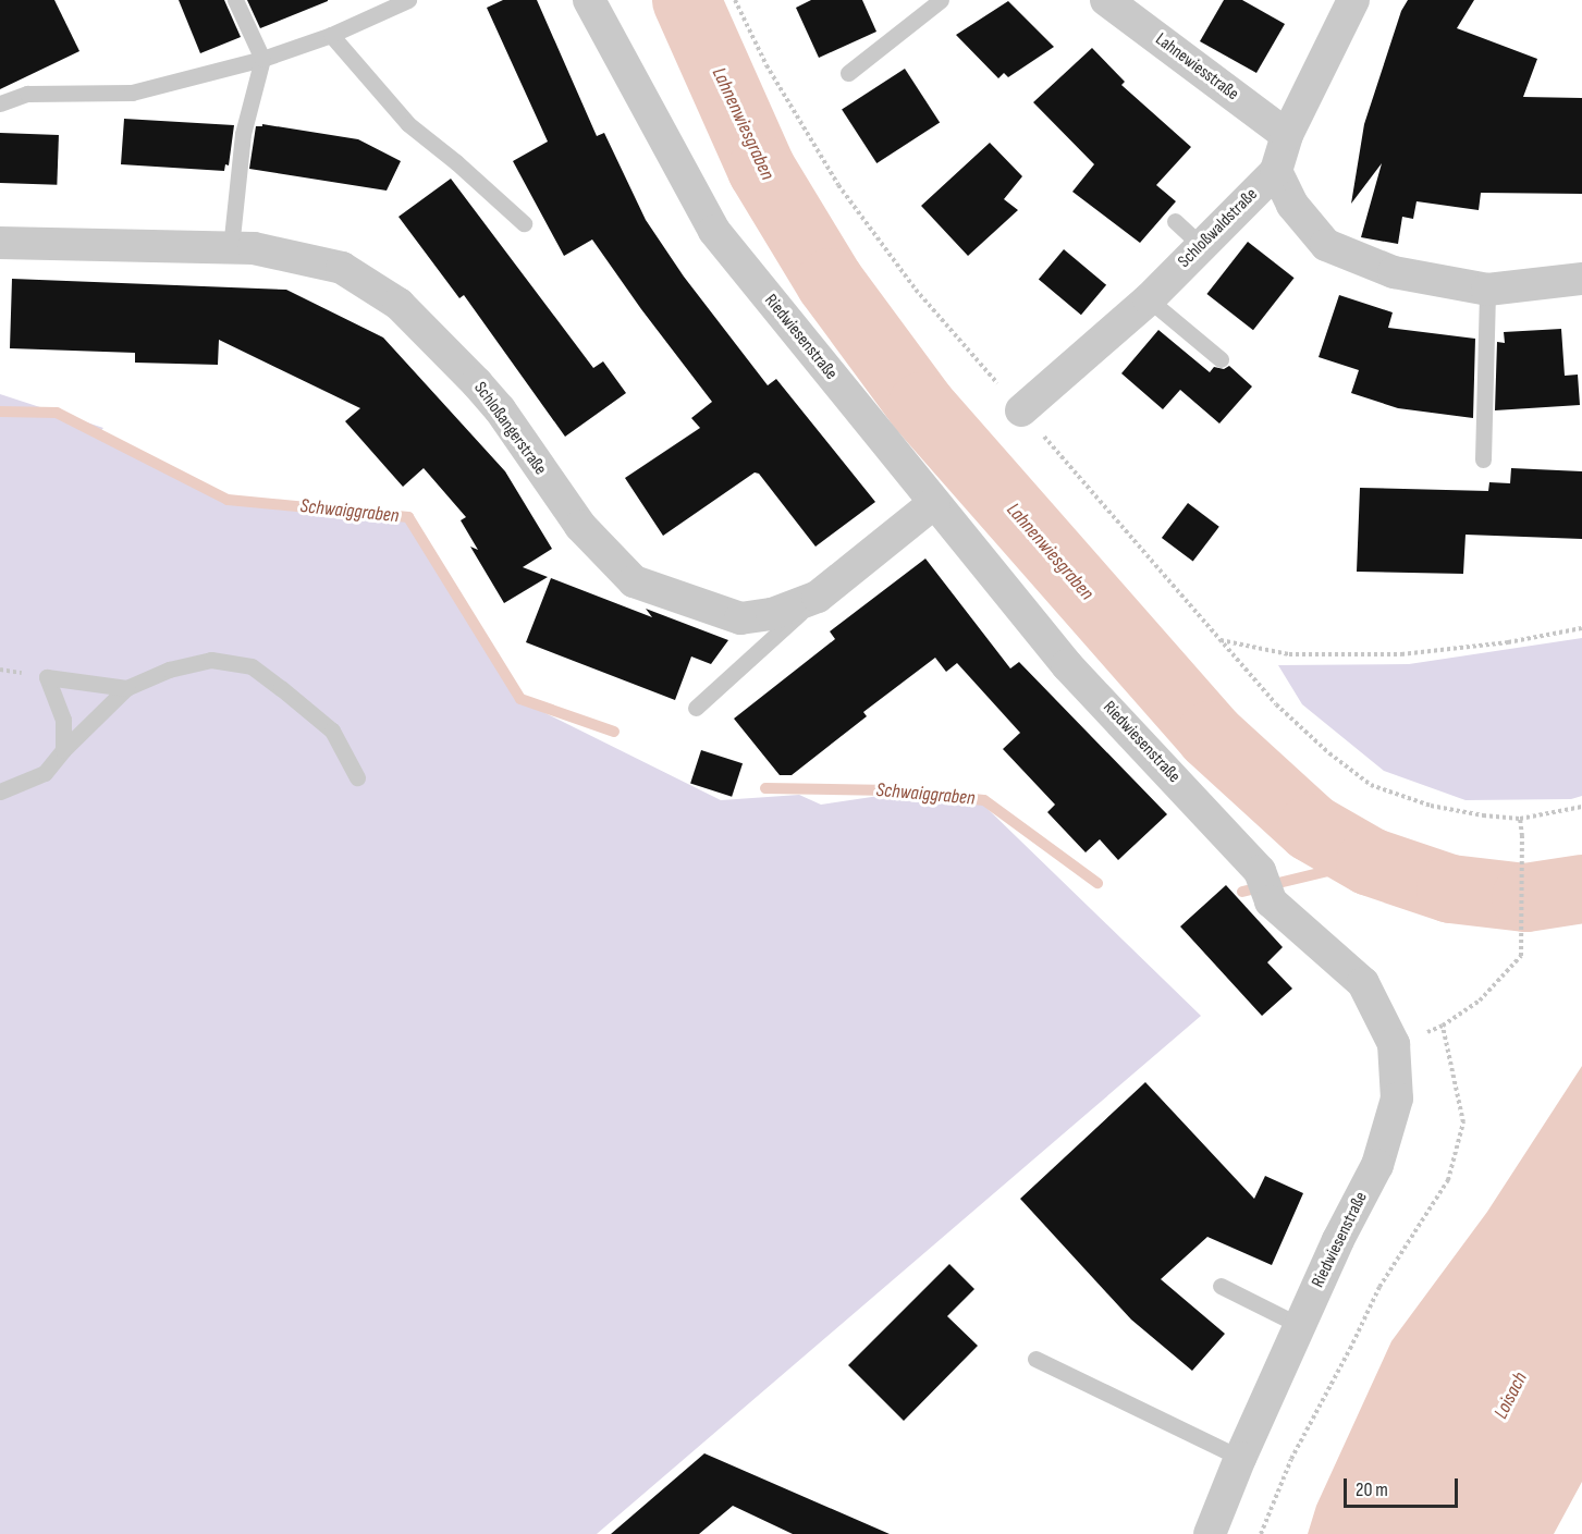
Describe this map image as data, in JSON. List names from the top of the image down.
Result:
{
  "streets": {
    "street": [
      "Lahnewiesstraße",
      "Schloßwaldstraße",
      "Riedwiesenstraße",
      "Schloßangerstraße"
    ]
  },
  "crossings": [
    ["Lahnewiesstraße", "Schloßwaldstraße"],
    ["Riedwiesenstraße", "Schloßangerstraße"]
  ],
  "water": ["Lahnenwiesgraben", "Schwaiggraben", "Loisach"],
  "scale_bar": "20 m"
}
